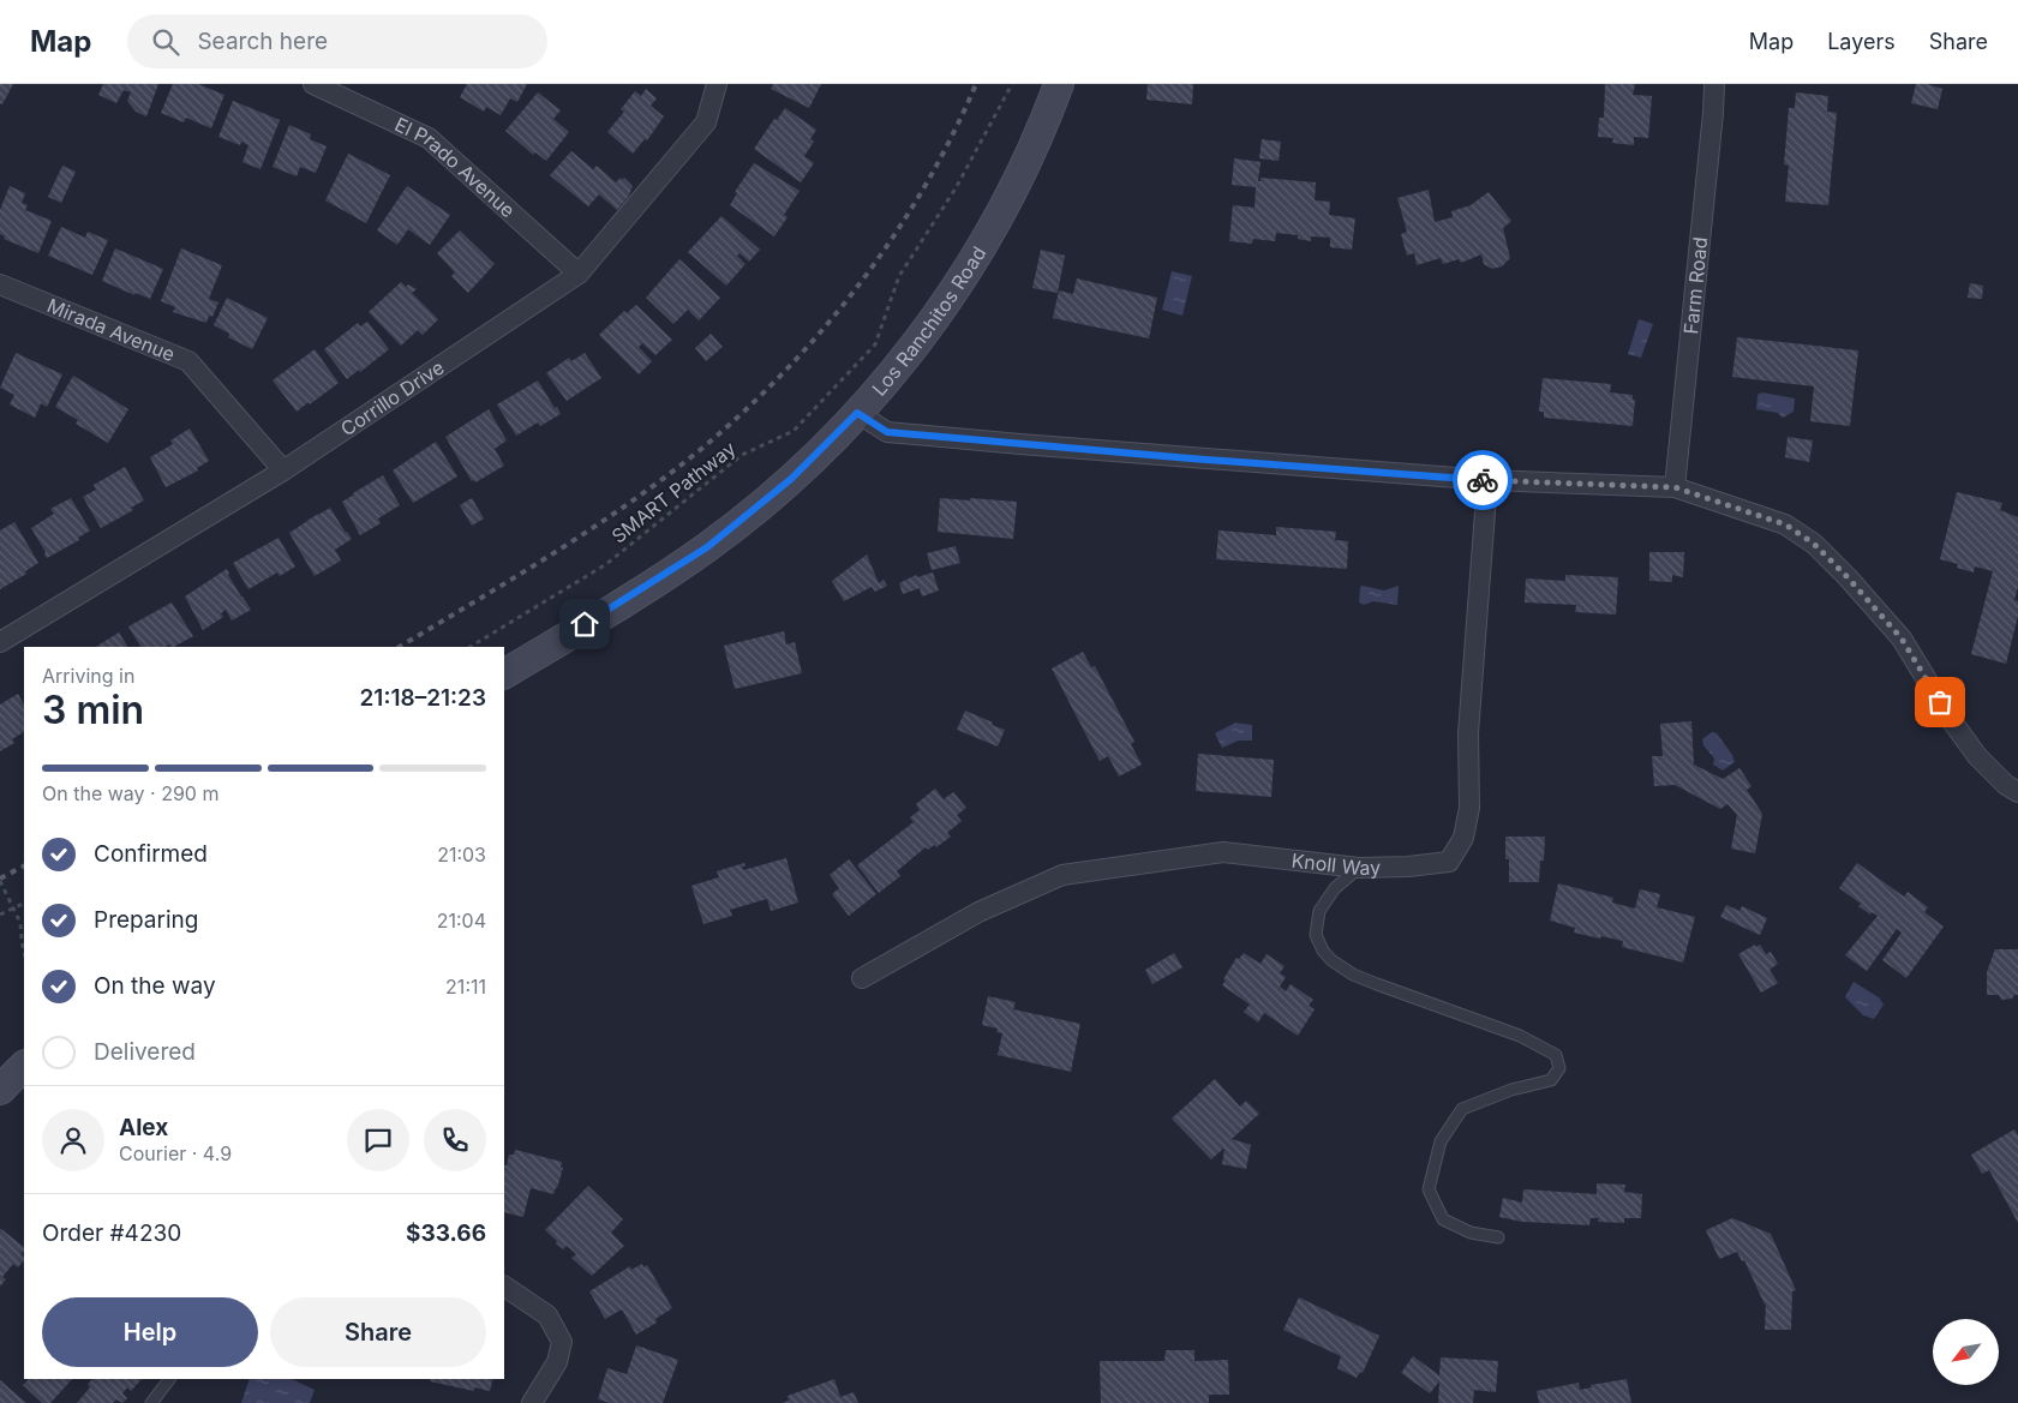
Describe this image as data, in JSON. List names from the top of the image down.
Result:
{
  "streets": {
    "main road": ["Los Ranchitos Road"],
    "street": [
      "El Prado Avenue",
      "Farm Road",
      "Mirada Avenue",
      "Corrillo Drive",
      "Knoll Way"
    ],
    "path": ["SMART Pathway"]
  },
  "crossings": [
    ["El Prado Avenue", "Corrillo Drive"],
    ["Mirada Avenue", "Corrillo Drive"]
  ],
  "north": "bottom left",
  "page": {
    "header": "Map",
    "search": "Search here",
    "nav": ["Map", "Layers", "Share"],
    "heading": ["3 min", "Arriving in", "21:18–21:23"],
    "panel": [
      "Alex",
      "Courier · 4.9",
      "Order #4230",
      "$33.66"
    ],
    "bar": "On the way · 290 m",
    "list": [
      ["Confirmed", "21:03"],
      ["Preparing", "21:04"],
      ["On the way", "21:11"],
      "Delivered"
    ],
    "buttons": ["Help", "Share"]
  }
}
